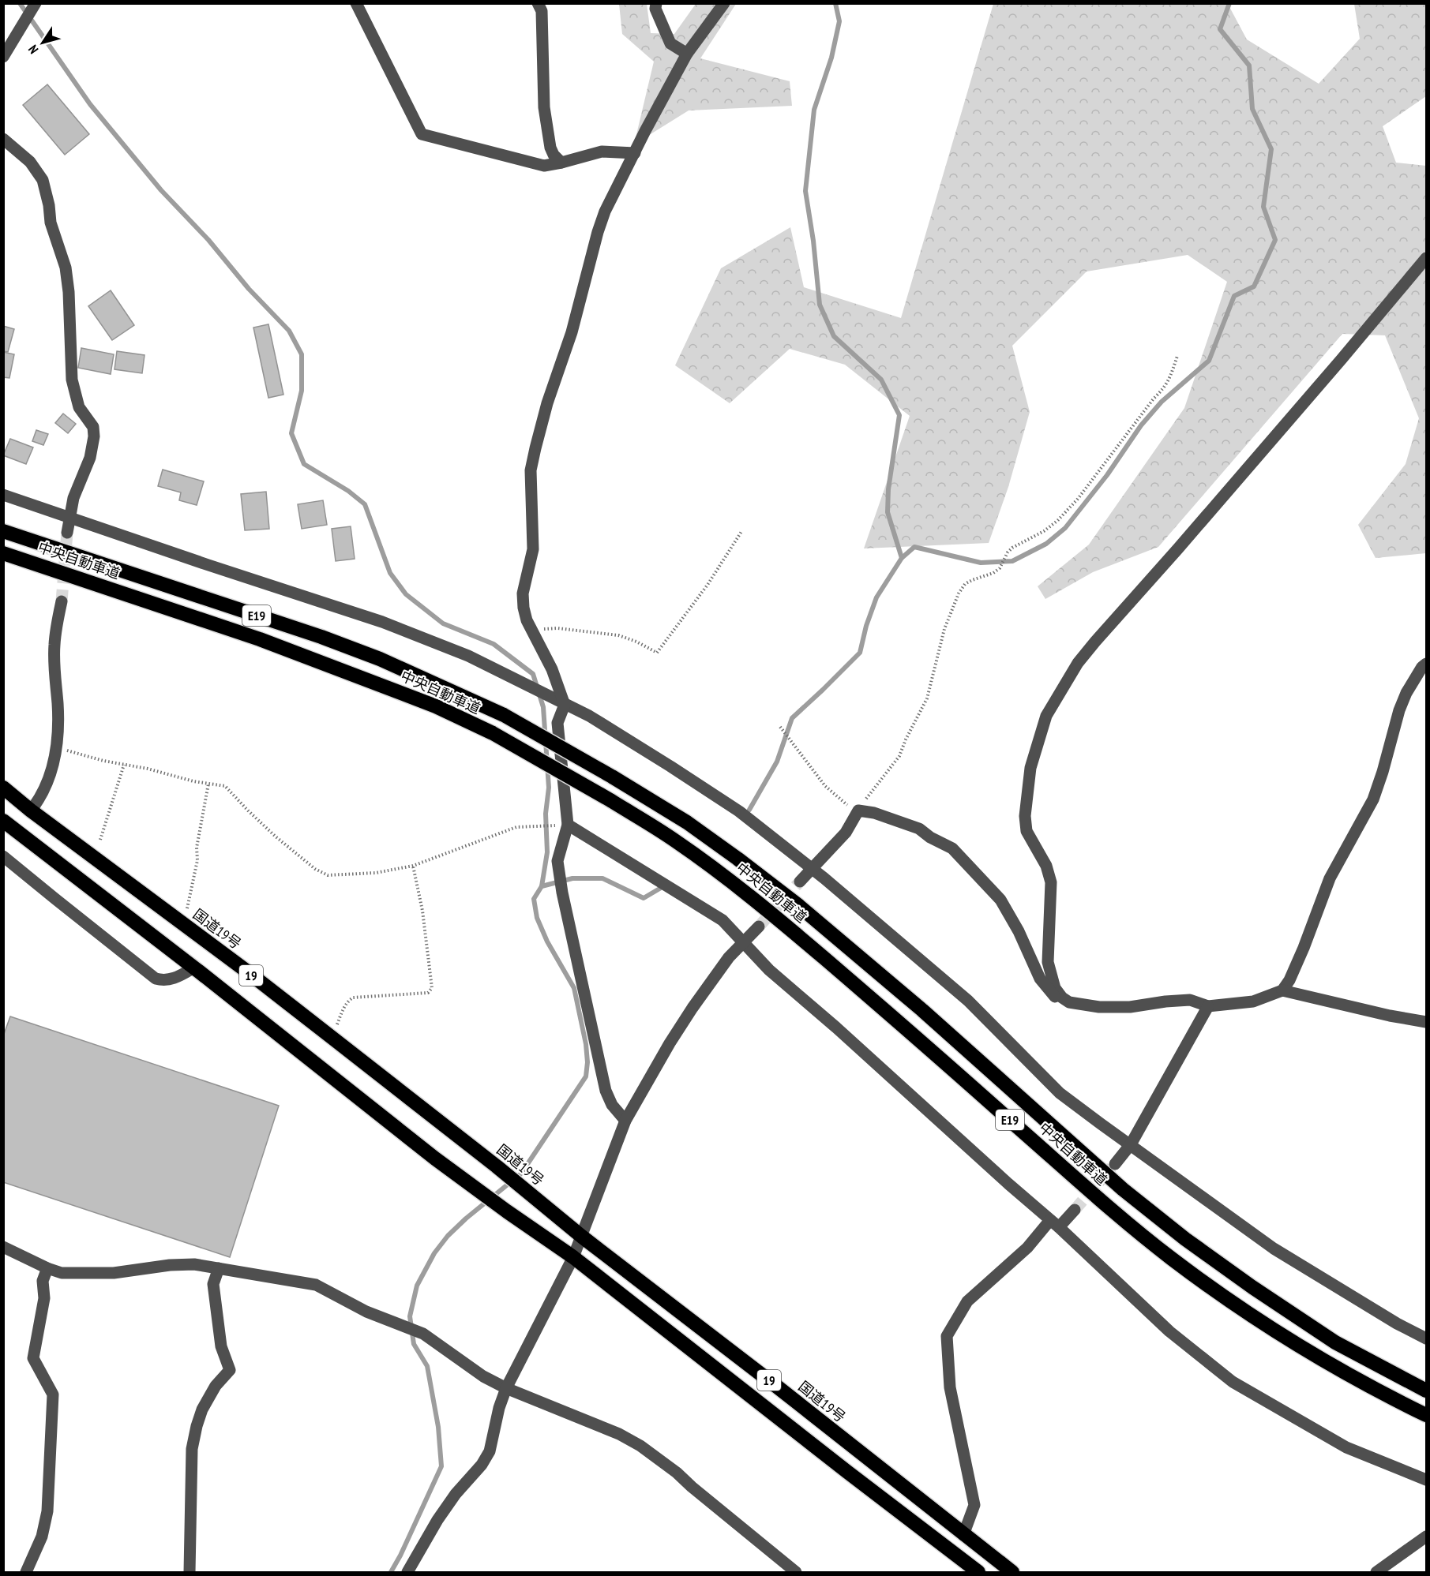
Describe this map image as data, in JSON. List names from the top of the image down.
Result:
{
  "streets": {
    "highway": [
      "中央自動車道",
      "E19",
      "国道19号",
      "19"
    ]
  },
  "north": "bottom left"
}
